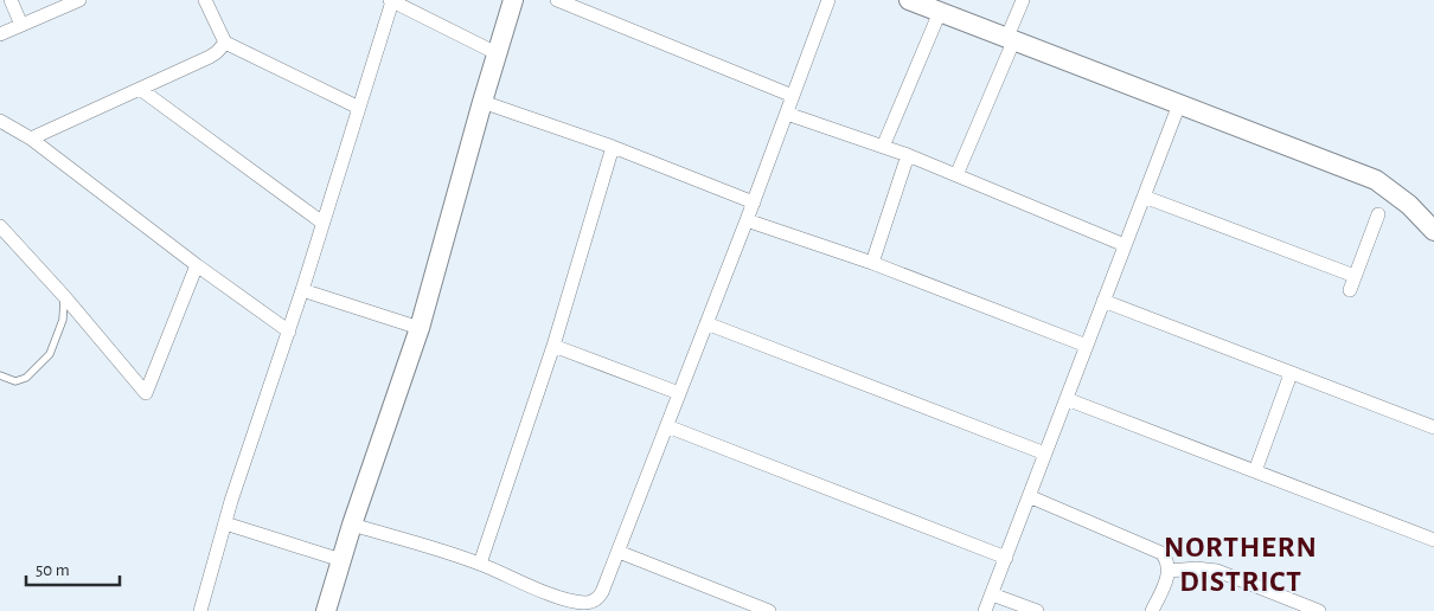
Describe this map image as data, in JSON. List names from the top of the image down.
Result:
{
  "districts": ["NORTHERN DISTRICT"],
  "scale_bar": "50 m"
}
